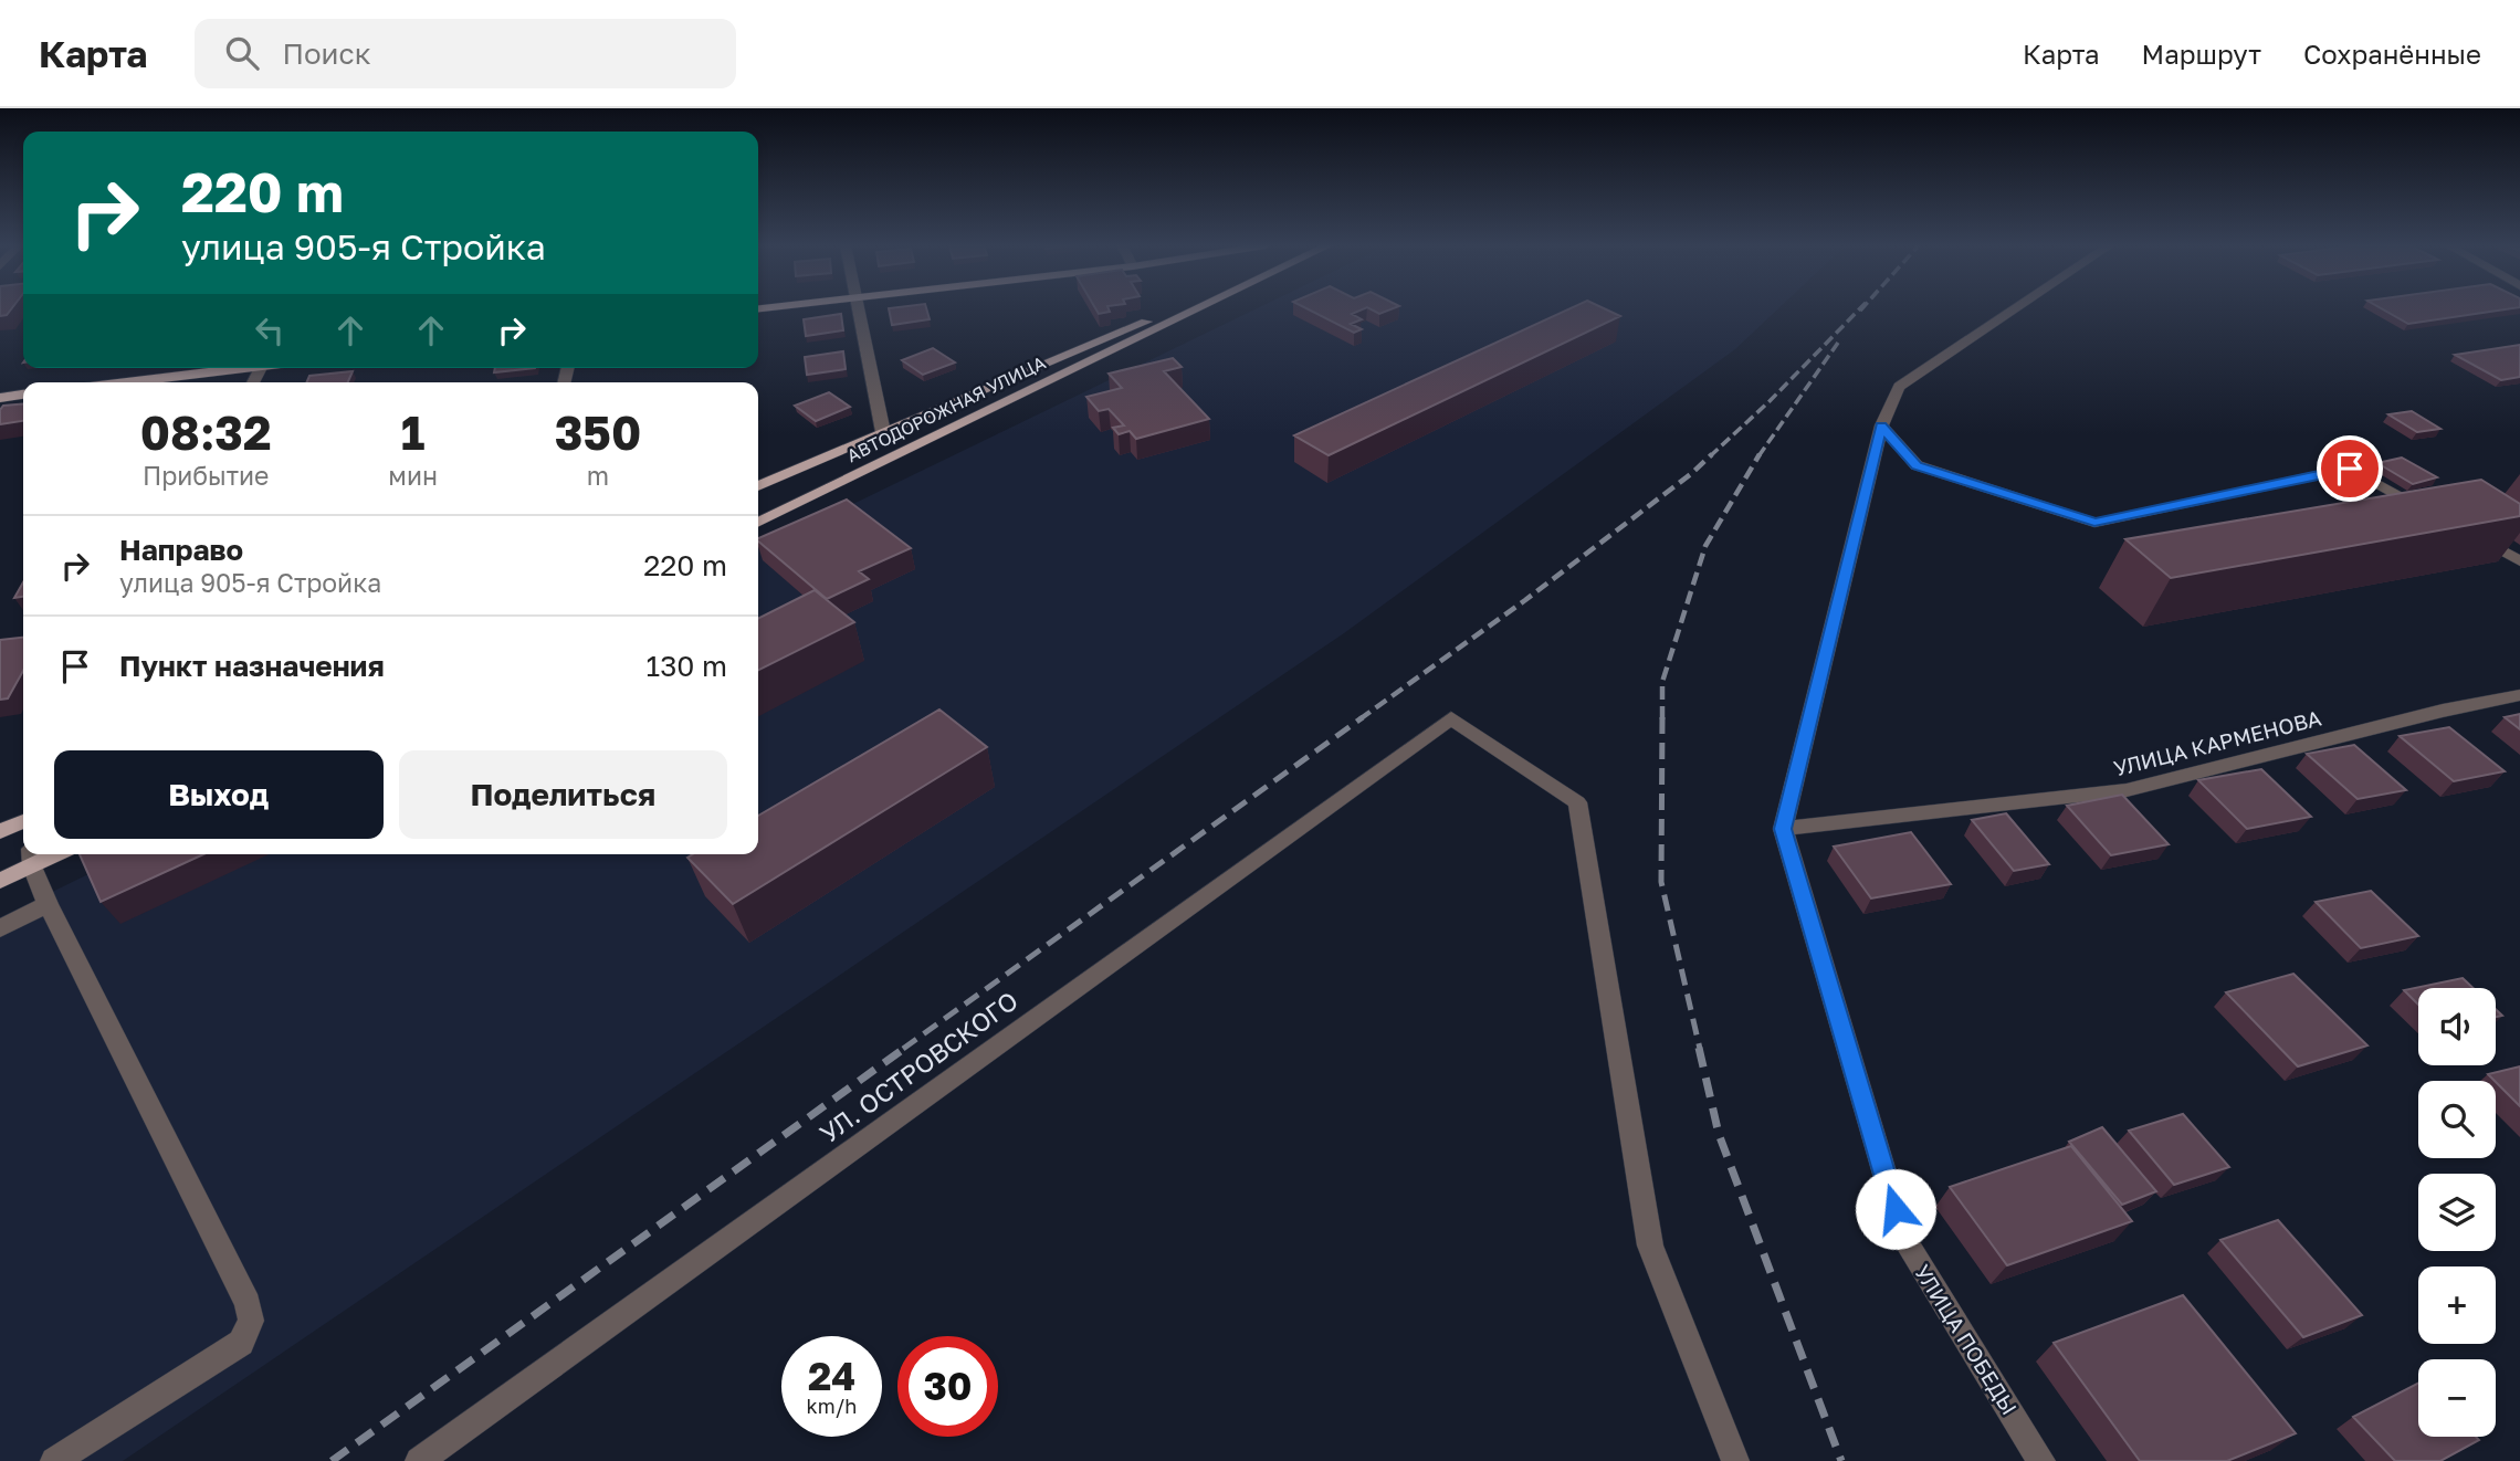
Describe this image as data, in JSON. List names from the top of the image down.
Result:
{
  "streets": {
    "main road": ["АВТОДОРОЖНАЯ УЛИЦА"],
    "street": ["УЛИЦА КАРМЕНОВА", "УЛ. ОСТРОВСКОГО", "УЛИЦА ПОБЕДЫ"]
  },
  "crossings": [
    ["УЛИЦА КАРМЕНОВА", "УЛИЦА ПОБЕДЫ"]
  ],
  "page": {
    "header": "Карта",
    "search": "Поиск",
    "nav": ["Карта", "Маршрут", "Сохранённые"],
    "turn": ["220 m", "улица 905-я Стройка"],
    "eta": [
      "08:32",
      "Прибытие",
      "1",
      "мин",
      "350",
      "m"
    ],
    "list": [
      {
        "name": "Направо",
        "note": "улица 905-я Стройка",
        "value": "220 m"
      },
      {
        "name": "Пункт назначения",
        "value": "130 m"
      }
    ],
    "buttons": ["Выход", "Поделиться"],
    "map_buttons": ["+", "−"],
    "speed": "24 km/h",
    "limit": "30"
  }
}
